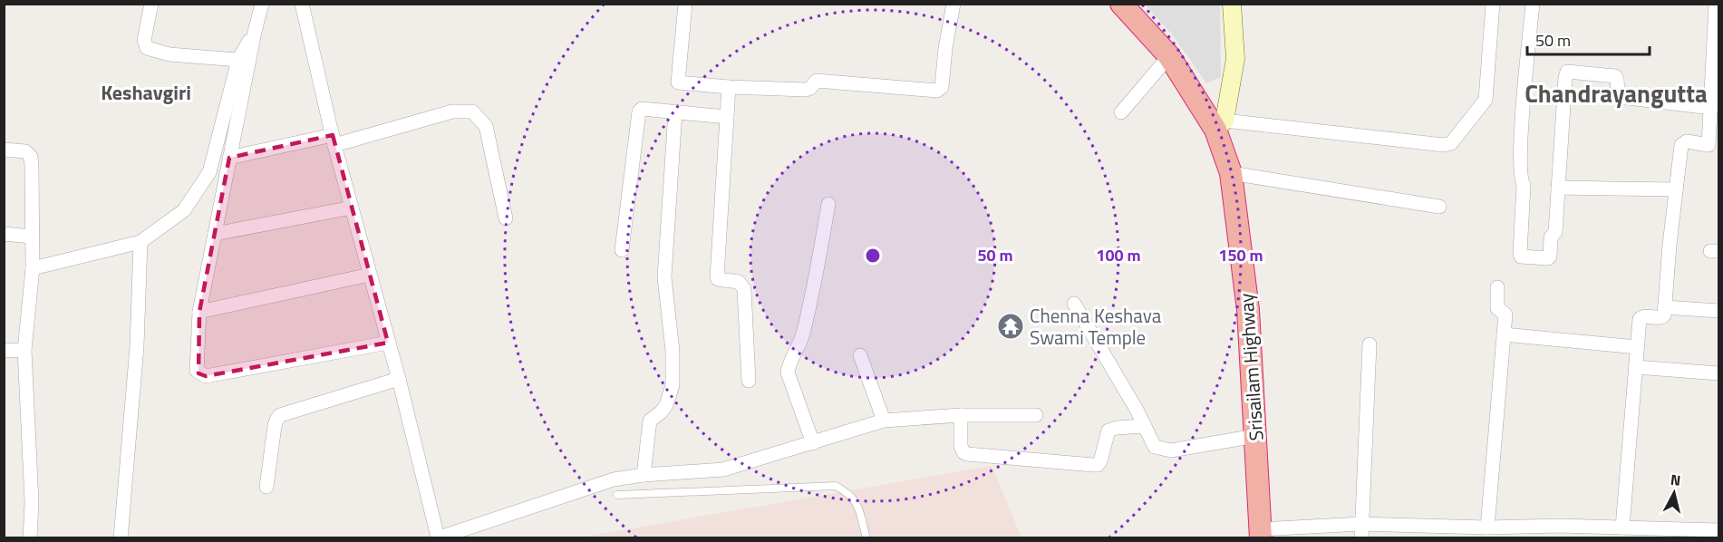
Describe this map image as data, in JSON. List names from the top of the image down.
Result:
{
  "streets": {
    "highway": ["Srisailam Highway"]
  },
  "districts": ["Keshavgiri", "Chandrayangutta"],
  "places": {
    "temple": ["Chenna Keshava Swami Temple"]
  },
  "scale_bar": "50 m",
  "north": "top",
  "rings": ["50 m", "100 m", "150 m"]
}
